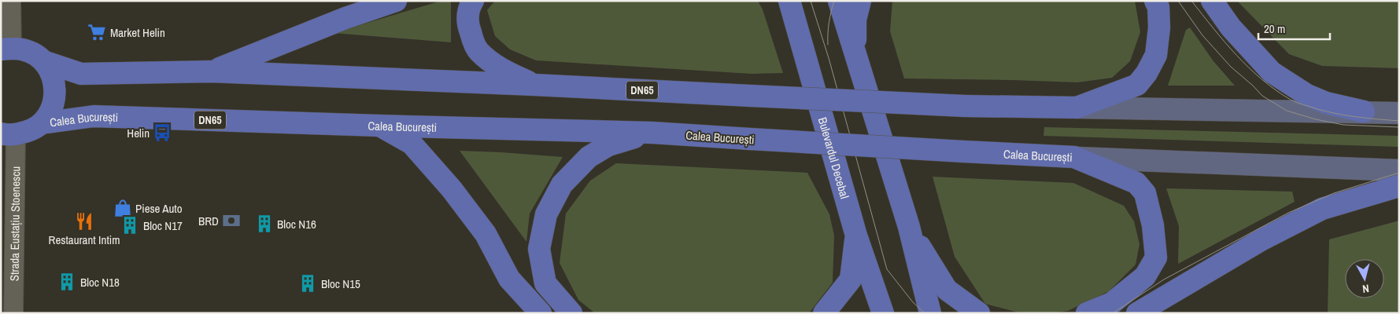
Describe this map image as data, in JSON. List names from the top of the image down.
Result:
{
  "streets": {
    "main road": ["DN65", "Calea București", "Bulevardul Decebal"],
    "street": ["Strada Eustațiu Stoenescu"]
  },
  "places": {
    "supermarket": ["Market Helin"],
    "bus stop": ["Helin"],
    "shop": ["Piese Auto"],
    "bank": ["BRD"],
    "restaurant": ["Restaurant Intim"],
    "building": [
      "Bloc N16",
      "Bloc N17",
      "Bloc N18",
      "Bloc N15"
    ]
  },
  "scale_bar": "20 m",
  "north": "bottom"
}
